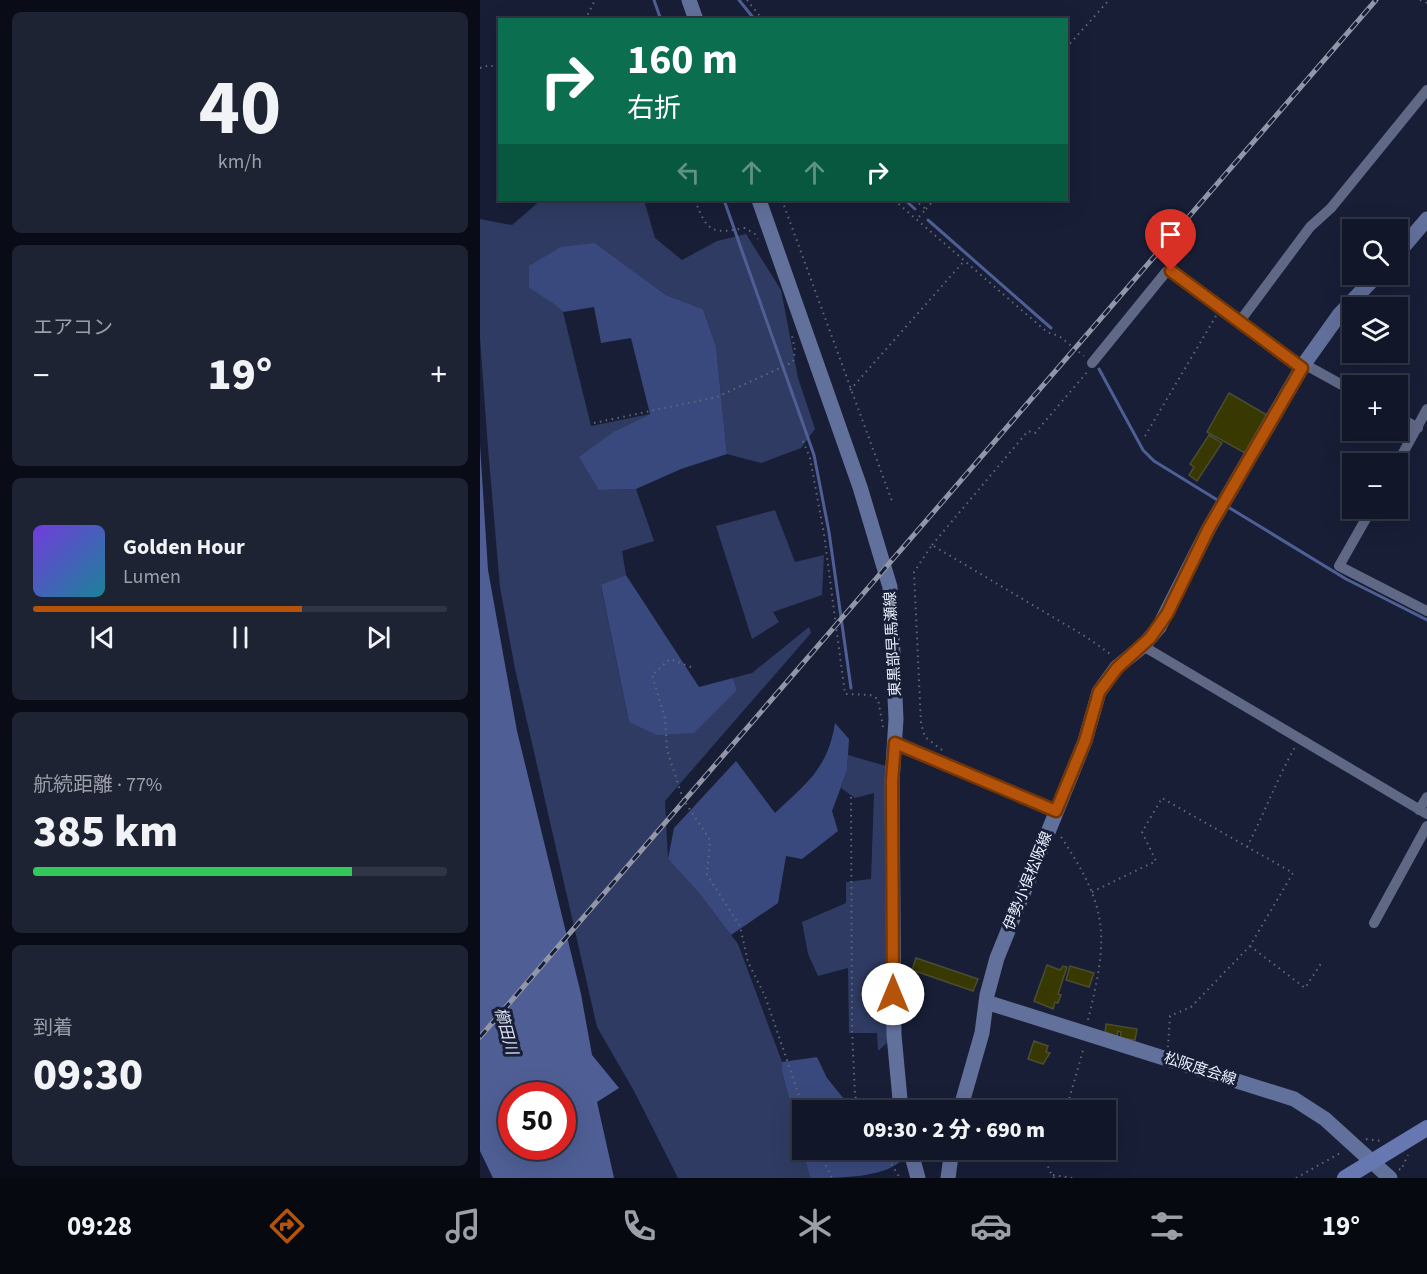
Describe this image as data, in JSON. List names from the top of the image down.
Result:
{
  "streets": {
    "main road": ["東黒部早馬瀬線", "伊勢小俣松阪線", "松阪度会線"]
  },
  "crossings": [
    ["伊勢小俣松阪線", "松阪度会線"]
  ],
  "water": ["櫛田川"],
  "page": {
    "tile": [
      ["40", "km/h"],
      "エアコン",
      ["航続距離 · 77%", "385 km"],
      ["到着", "09:30"]
    ],
    "turn": ["160 m", "右折"],
    "map_buttons": ["+", "−"],
    "heat": ["−", "19°", "+"],
    "song": ["Golden Hour", "Lumen"],
    "limit": "50",
    "trip": "09:30 · 2 分 · 690 m",
    "tabs": ["09:28", "19°"]
  }
}
